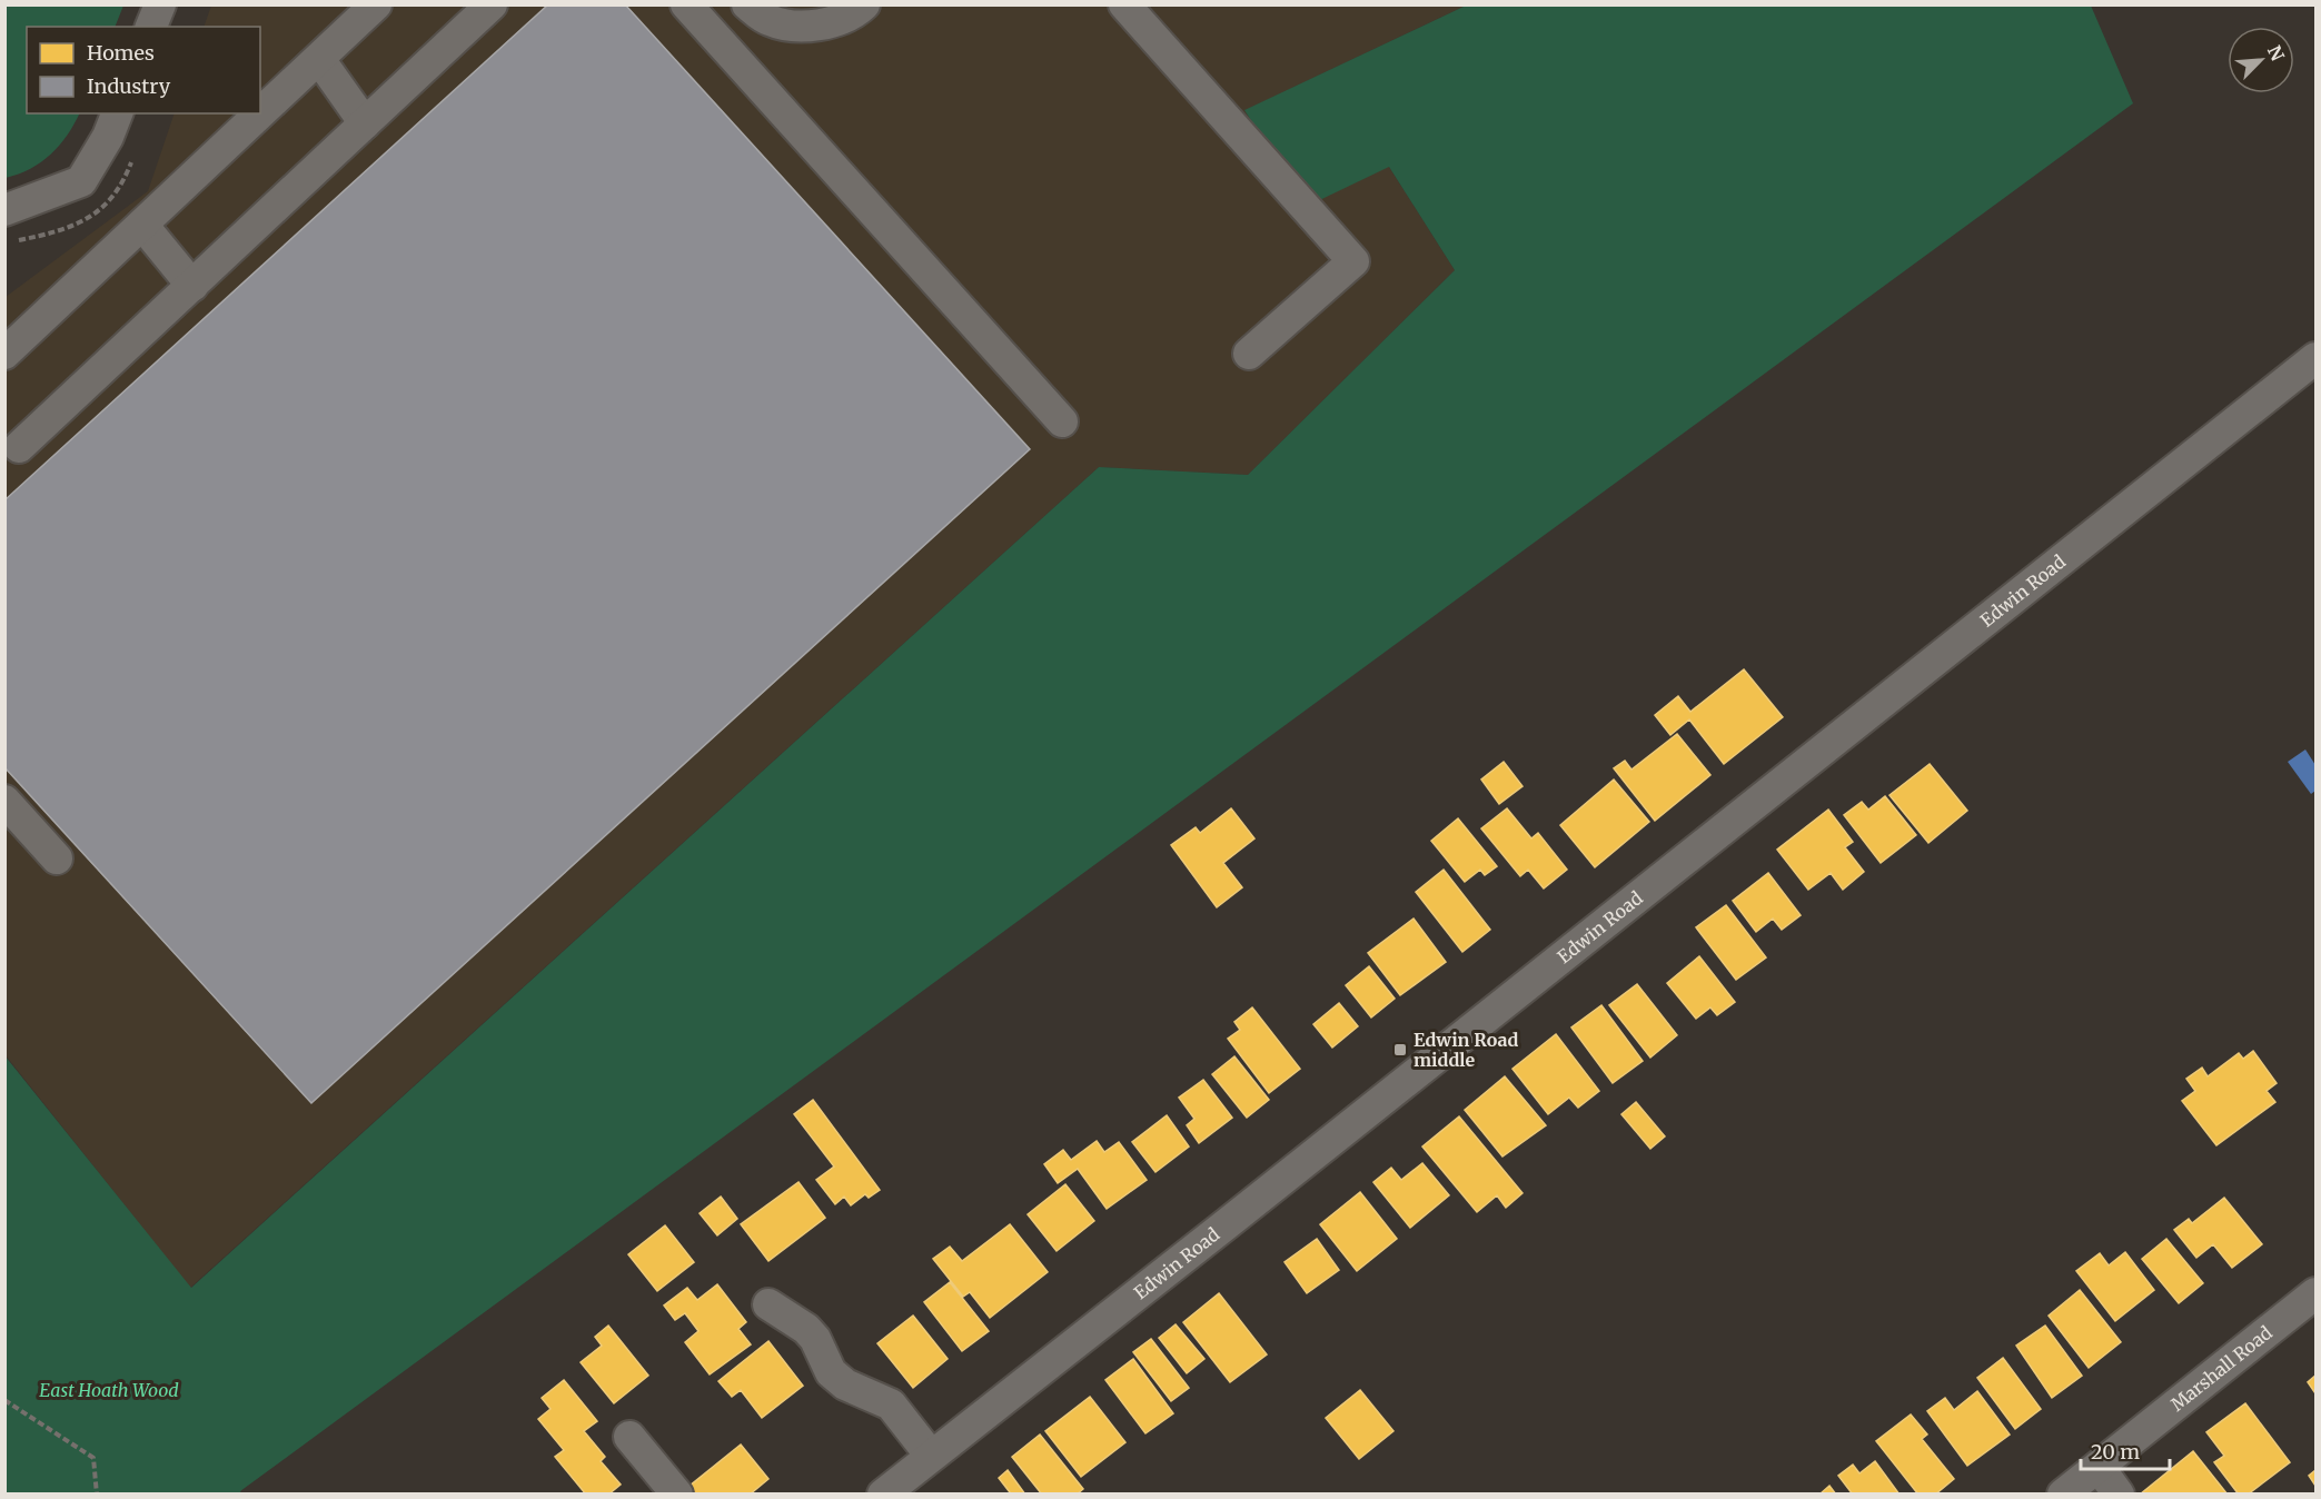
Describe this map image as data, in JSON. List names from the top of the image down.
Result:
{
  "streets": {
    "street": ["Edwin Road", "Marshall Road"]
  },
  "parks": ["East Hoath Wood"],
  "places": {
    "transit": ["Edwin Road middle"]
  },
  "legend": ["Homes", "Industry"],
  "scale_bar": "20 m",
  "north": "top right"
}
